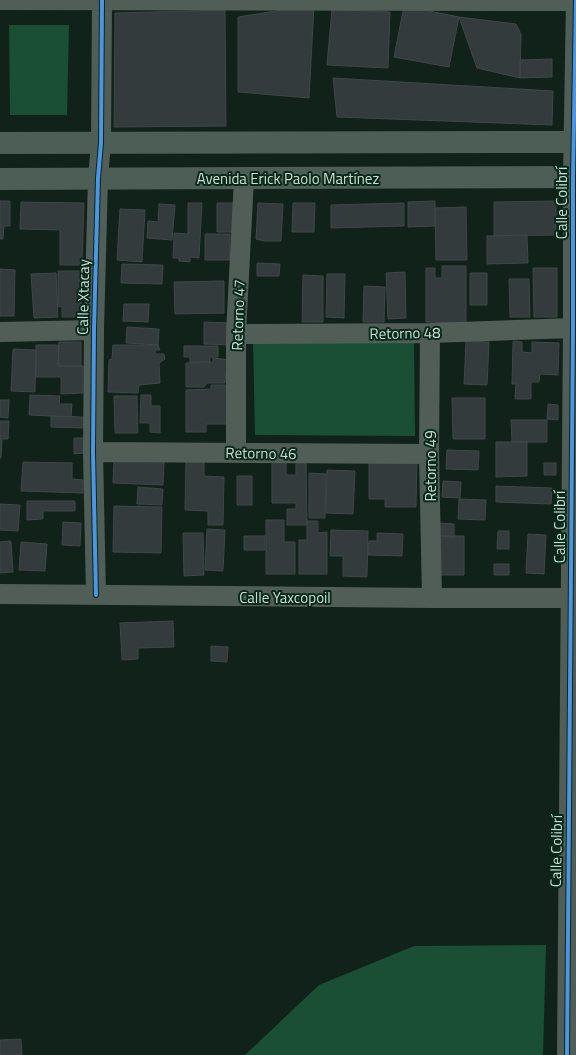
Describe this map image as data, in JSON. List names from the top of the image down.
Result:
{
  "streets": {
    "main road": ["Avenida Erick Paolo Martínez"],
    "street": [
      "Calle Colibrí",
      "Calle Xtacay",
      "Retorno 47",
      "Retorno 48",
      "Retorno 46",
      "Retorno 49",
      "Calle Yaxcopoil"
    ]
  },
  "crossings": [
    ["Avenida Erick Paolo Martínez", "Calle Colibrí"],
    ["Avenida Erick Paolo Martínez", "Calle Xtacay"],
    ["Avenida Erick Paolo Martínez", "Retorno 47"],
    ["Calle Colibrí", "Retorno 48"],
    ["Calle Colibrí", "Calle Yaxcopoil"],
    ["Calle Xtacay", "Retorno 46"],
    ["Calle Xtacay", "Calle Yaxcopoil"],
    ["Retorno 47", "Retorno 48"],
    ["Retorno 47", "Retorno 46"],
    ["Retorno 48", "Retorno 49"],
    ["Retorno 46", "Retorno 49"],
    ["Retorno 49", "Calle Yaxcopoil"]
  ]
}
